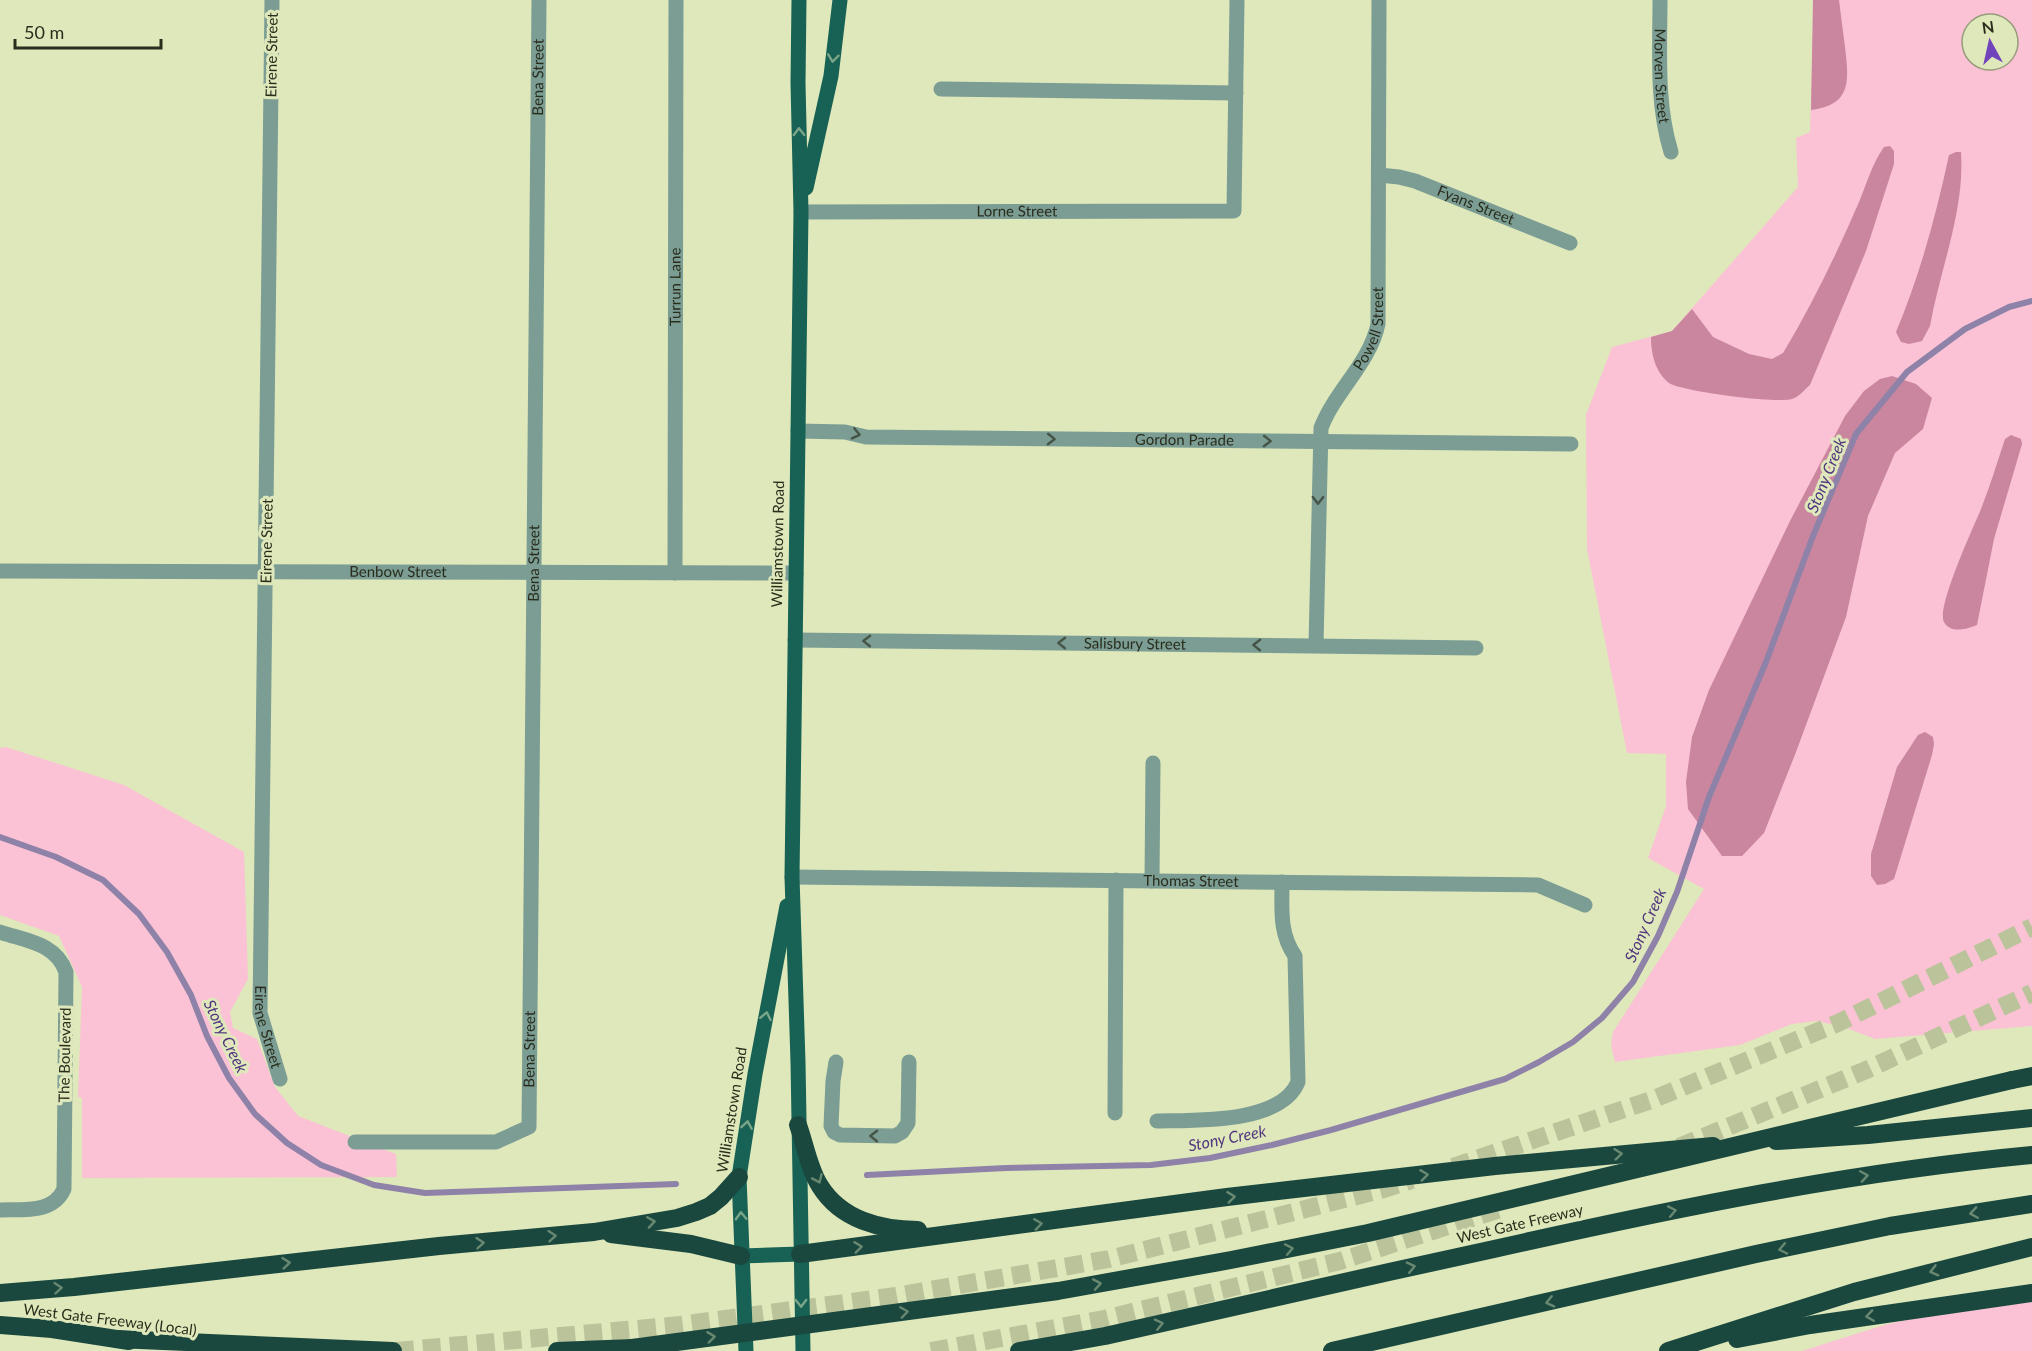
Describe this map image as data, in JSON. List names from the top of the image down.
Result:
{
  "streets": {
    "highway": ["West Gate Freeway", "West Gate Freeway (Local)"],
    "main road": ["Williamstown Road"],
    "street": [
      "Eirene Street",
      "Bena Street",
      "Morven Street",
      "Fyans Street",
      "Lorne Street",
      "Turrun Lane",
      "Powell Street",
      "Gordon Parade",
      "Benbow Street",
      "Salisbury Street",
      "Thomas Street",
      "The Boulevard"
    ]
  },
  "crossings": [
    ["Eirene Street", "Benbow Street"],
    ["Bena Street", "Benbow Street"],
    ["Fyans Street", "Powell Street"],
    ["Lorne Street", "Williamstown Road"],
    ["Turrun Lane", "Benbow Street"],
    ["Powell Street", "Gordon Parade"],
    ["Powell Street", "Salisbury Street"],
    ["Gordon Parade", "Williamstown Road"],
    ["Williamstown Road", "Benbow Street"],
    ["Williamstown Road", "Salisbury Street"],
    ["Williamstown Road", "Thomas Street"]
  ],
  "one_way": ["Gordon Parade", "Salisbury Street"],
  "water": ["Stony Creek"],
  "scale_bar": "50 m",
  "north": "top"
}
